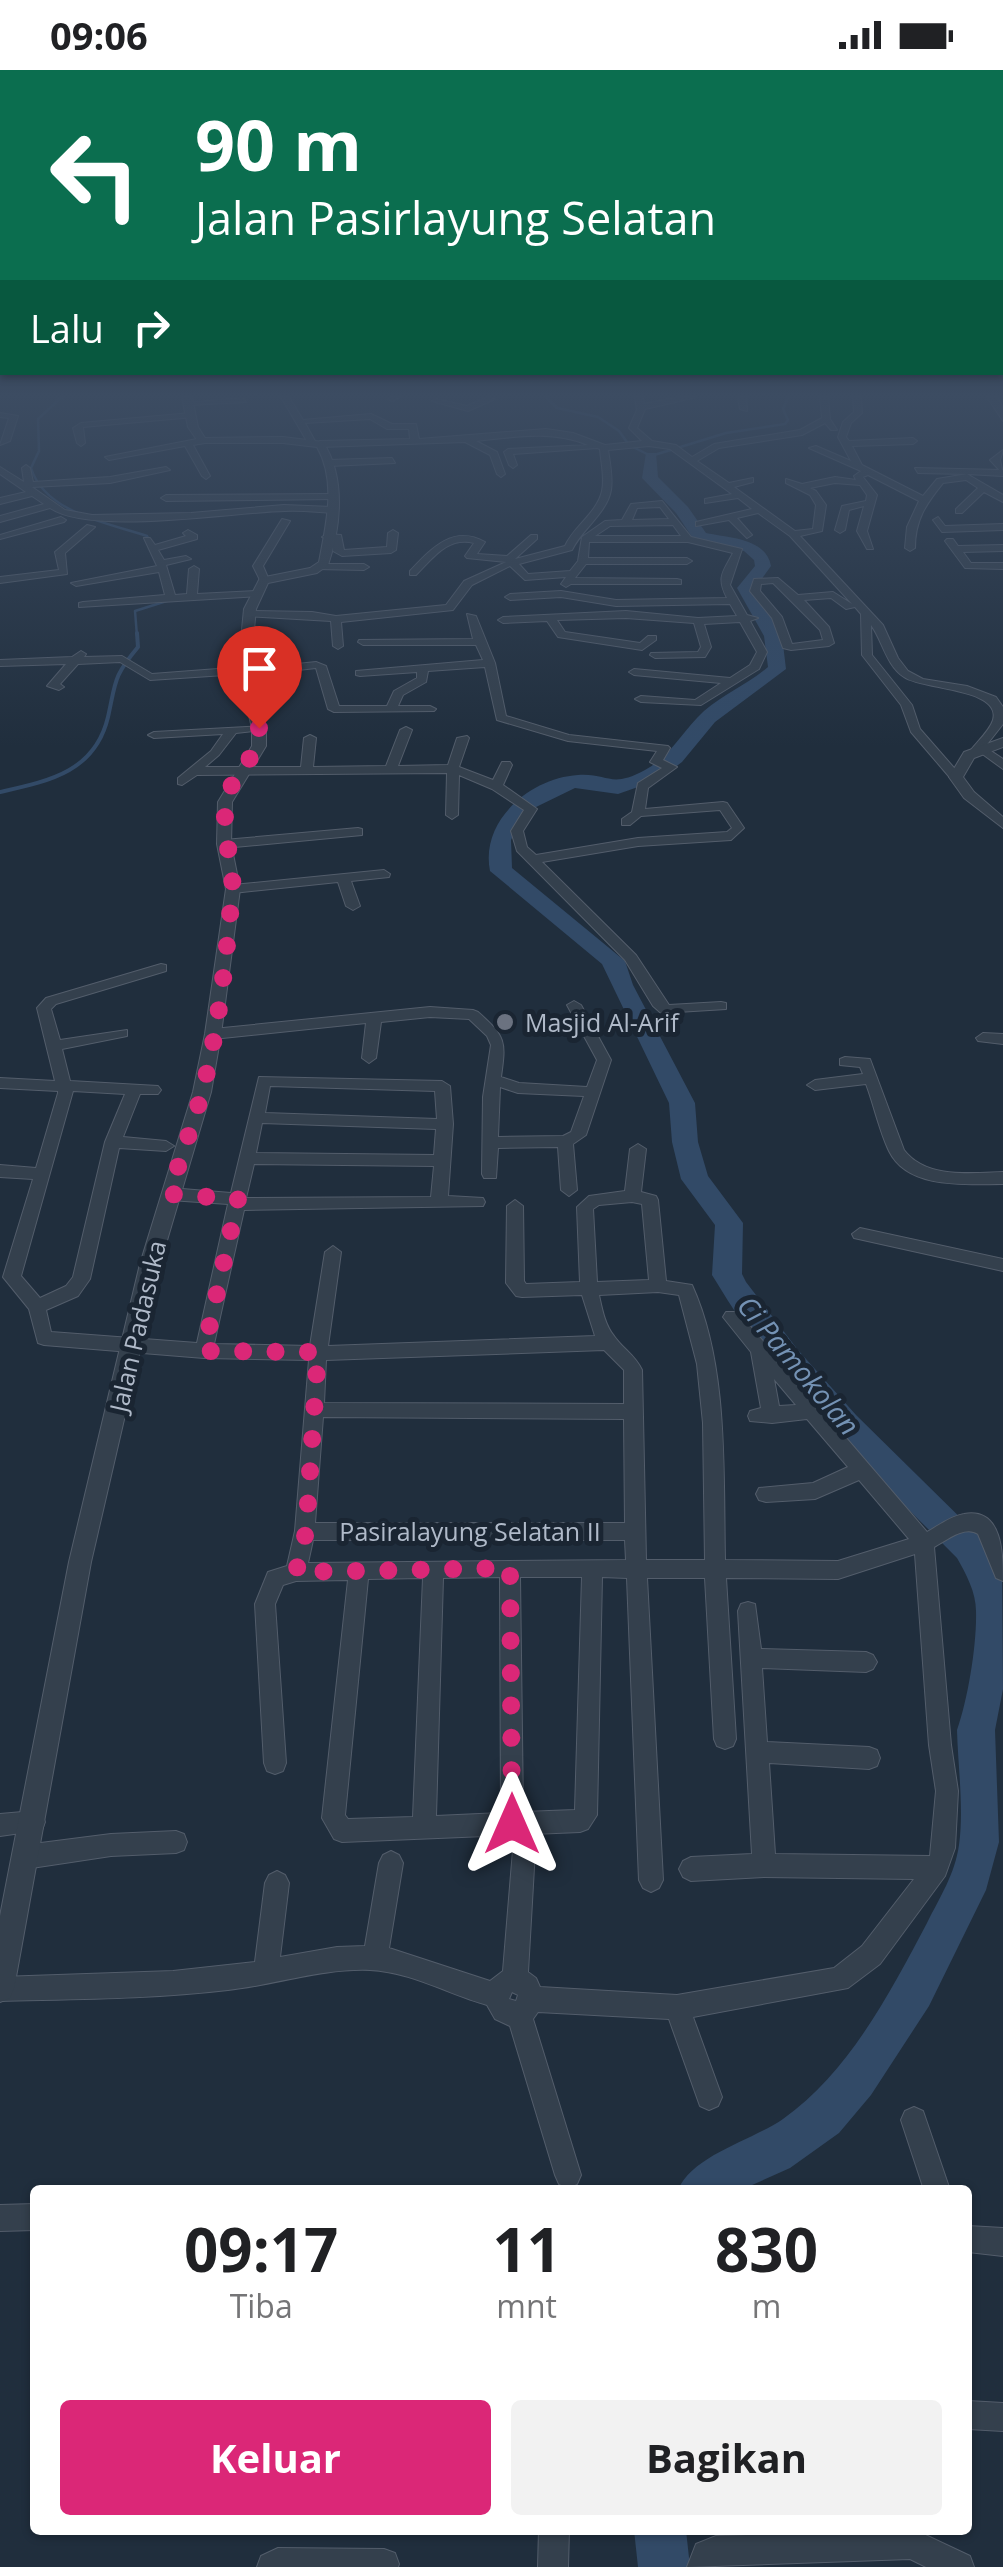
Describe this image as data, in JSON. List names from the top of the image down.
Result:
{
  "streets": {
    "street": ["Jalan Padasuka", "Pasiralayung Selatan II"]
  },
  "water": ["Ci Pamokolan"],
  "places": ["Masjid Al-Arif"],
  "page": {
    "status": "09:06",
    "turn": ["90 m", "Jalan Pasirlayung Selatan"],
    "then": "Lalu",
    "eta": [
      "09:17",
      "Tiba",
      "11",
      "mnt",
      "830",
      "m"
    ],
    "buttons": ["Keluar", "Bagikan"]
  }
}
